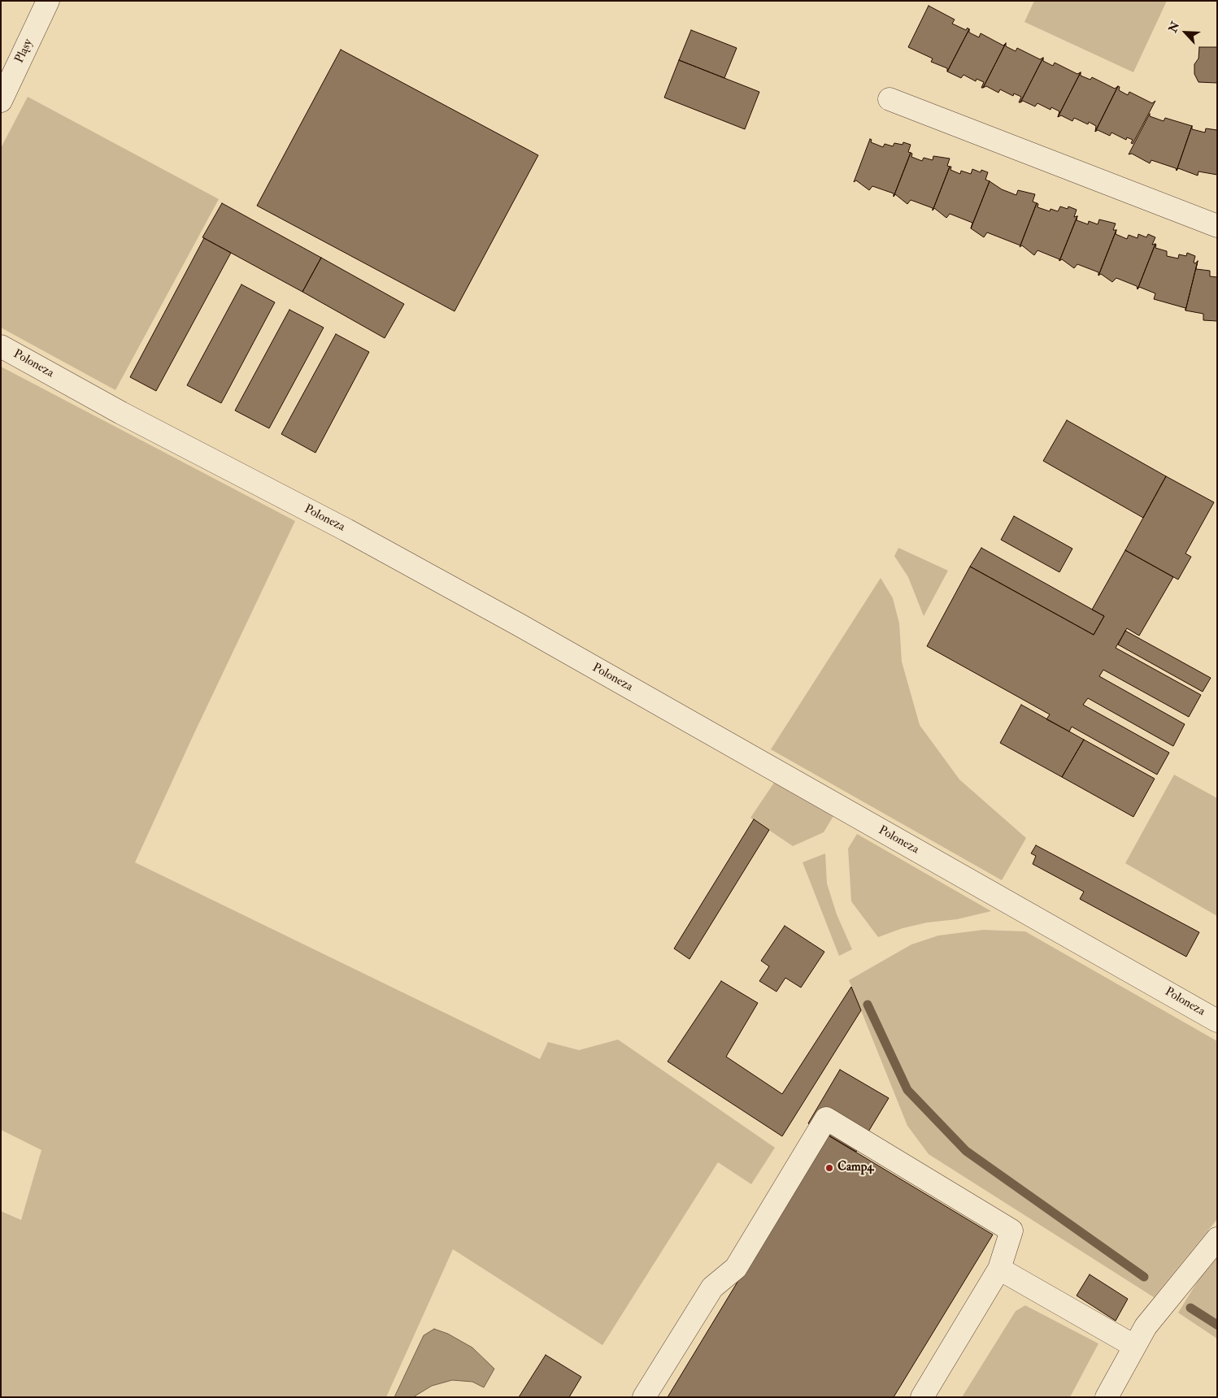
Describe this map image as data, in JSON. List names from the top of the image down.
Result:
{
  "streets": {
    "street": ["Pląsy", "Poloneza"]
  },
  "places": ["Camp4"],
  "north": "top left"
}
